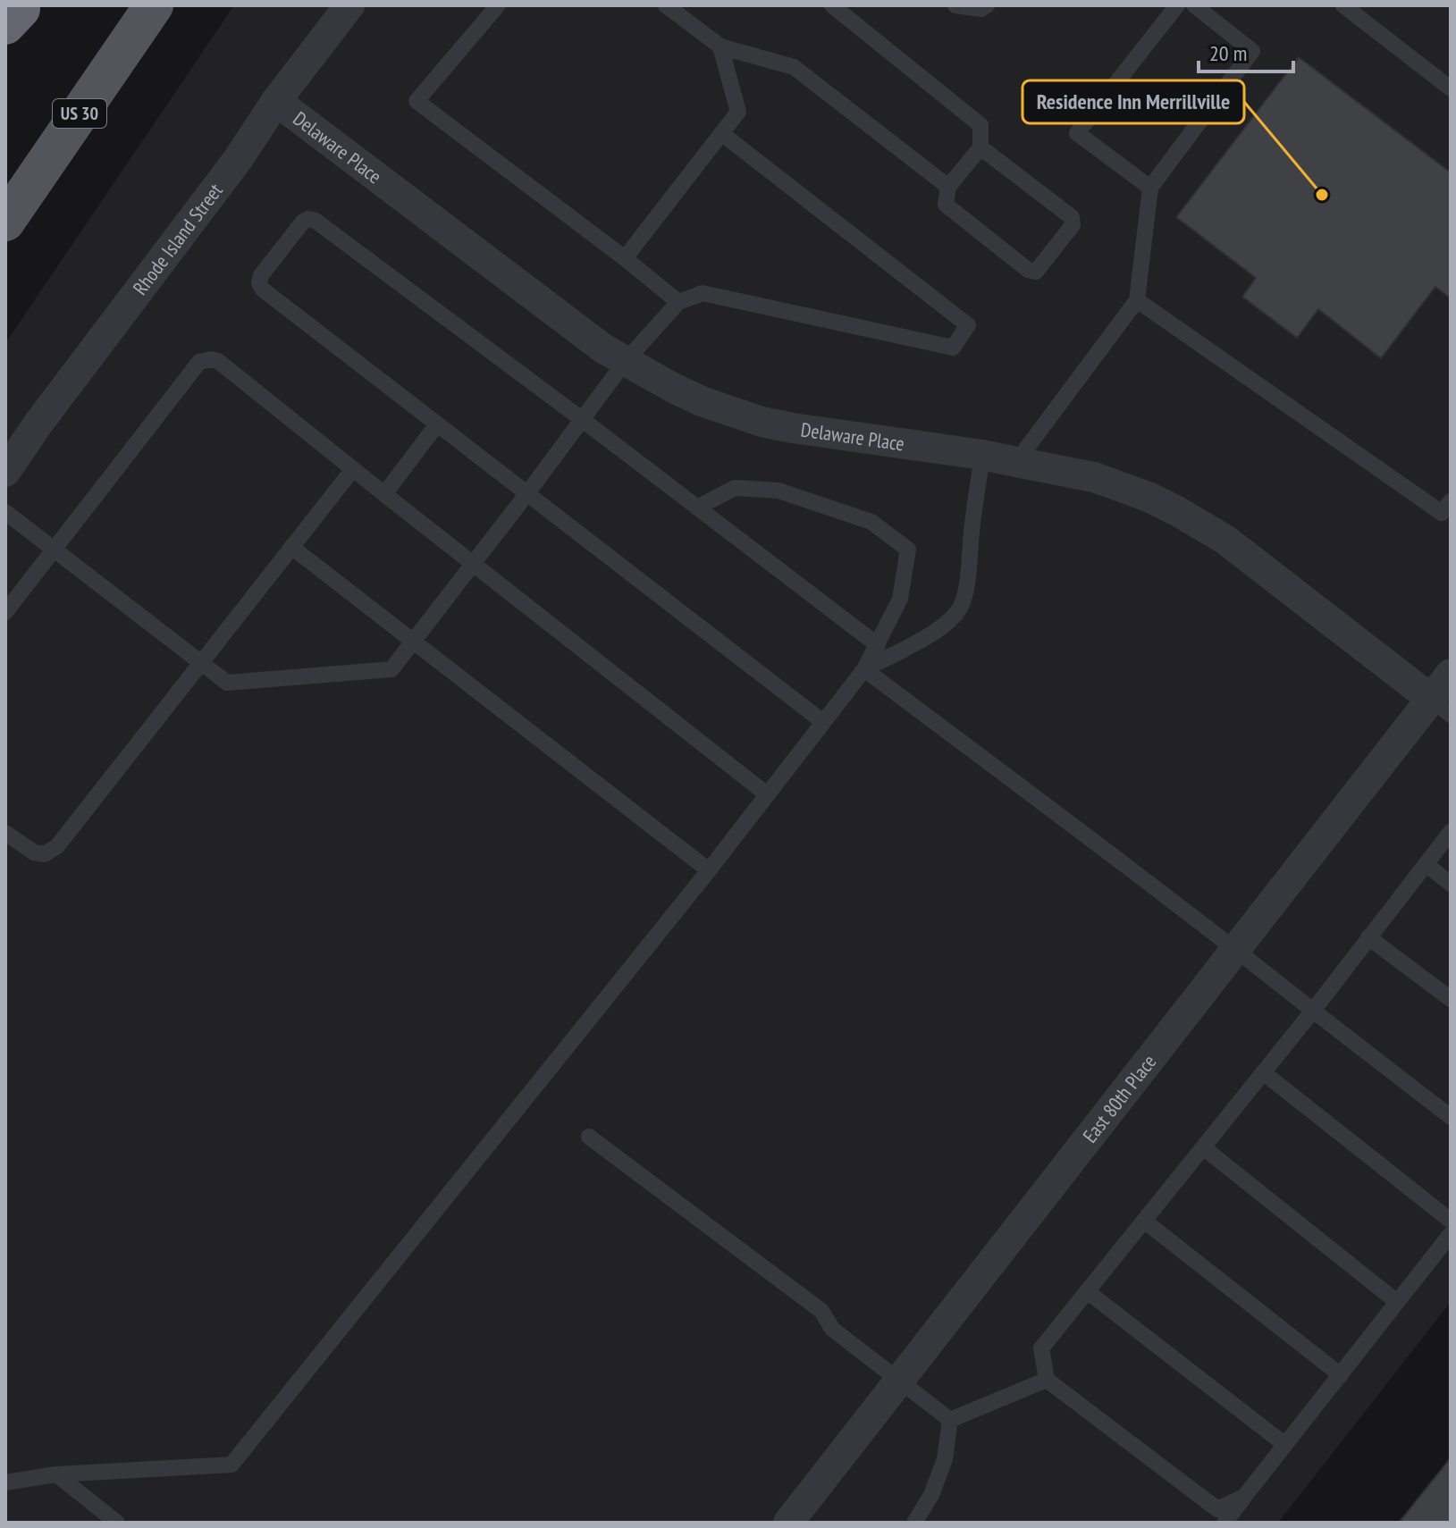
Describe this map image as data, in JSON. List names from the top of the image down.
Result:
{
  "streets": {
    "main road": ["US 30"],
    "street": ["Delaware Place", "Rhode Island Street", "East 80th Place"]
  },
  "crossings": [
    ["Delaware Place", "Rhode Island Street"],
    ["Delaware Place", "East 80th Place"]
  ],
  "places": ["Residence Inn Merrillville"],
  "scale_bar": "20 m"
}
